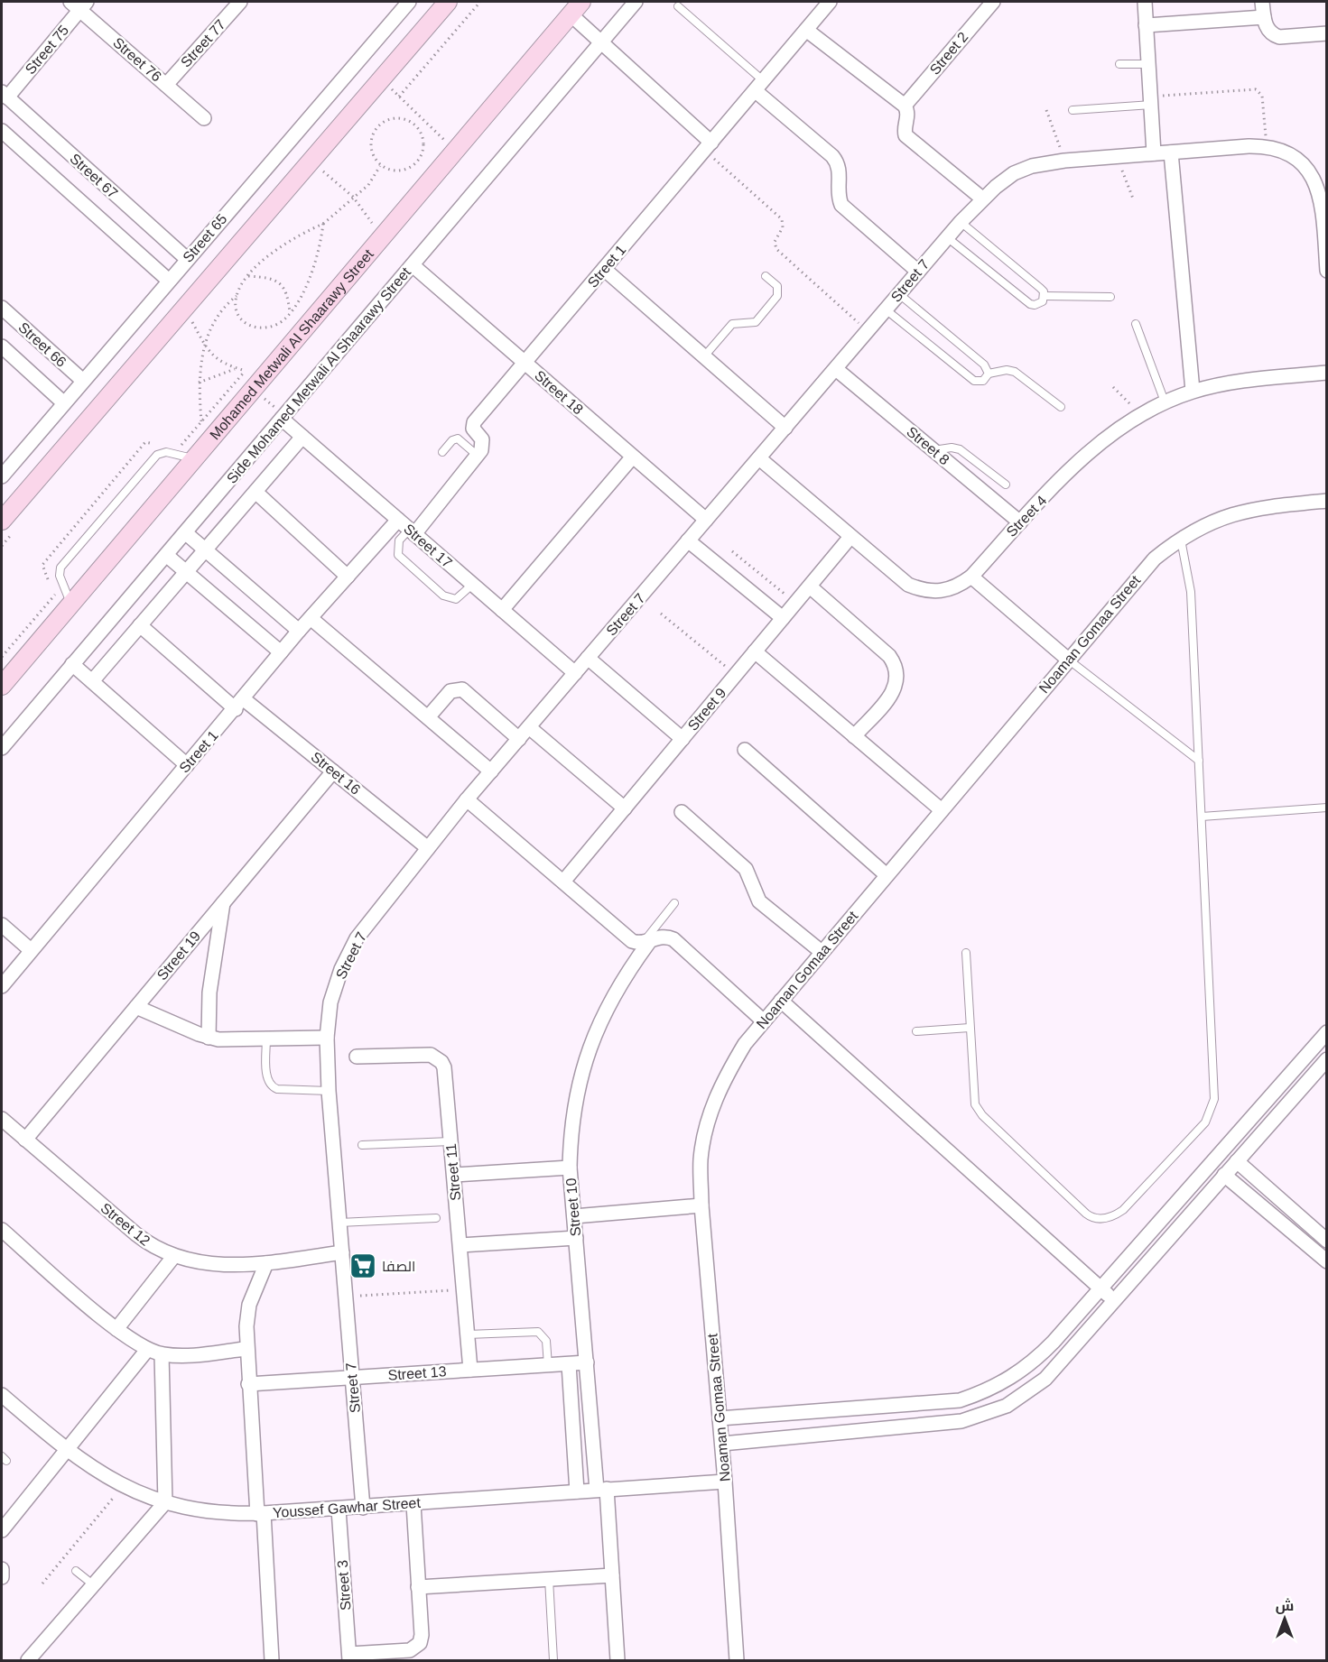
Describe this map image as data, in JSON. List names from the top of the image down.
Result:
{
  "streets": {
    "street": [
      "Street 77",
      "Street 75",
      "Street 2",
      "Street 76",
      "Street 67",
      "Street 65",
      "Street 1",
      "Street 7",
      "Mohamed Metwali Al Shaarawy Street",
      "Street 66",
      "Side Mohamed Metwali Al Shaarawy Street",
      "Street 18",
      "Street 8",
      "Street 4",
      "Street 17",
      "Noaman Gomaa Street",
      "Street 9",
      "Street 16",
      "Street 19",
      "Street 11",
      "Street 10",
      "Street 12",
      "Street 13",
      "Youssef Gawhar Street",
      "Street 3"
    ]
  },
  "crossings": [
    ["Street 77", "Street 76"],
    ["Street 75", "Street 76"],
    ["Street 75", "Street 67"],
    ["Street 67", "Street 65"],
    ["Street 65", "Street 66"],
    ["Street 1", "Street 18"],
    ["Street 1", "Street 17"],
    ["Street 1", "Street 16"],
    ["Street 7", "Street 18"],
    ["Street 7", "Street 8"],
    ["Street 7", "Street 4"],
    ["Street 7", "Street 17"],
    ["Street 7", "Street 16"],
    ["Street 7", "Street 12"],
    ["Street 7", "Street 13"],
    ["Street 7", "Youssef Gawhar Street"],
    ["Side Mohamed Metwali Al Shaarawy Street", "Street 18"],
    ["Side Mohamed Metwali Al Shaarawy Street", "Street 17"],
    ["Street 8", "Street 4"],
    ["Street 4", "Street 9"],
    ["Noaman Gomaa Street", "Youssef Gawhar Street"],
    ["Street 16", "Street 19"],
    ["Street 19", "Street 12"],
    ["Street 11", "Street 13"],
    ["Street 10", "Street 13"],
    ["Street 10", "Youssef Gawhar Street"],
    ["Youssef Gawhar Street", "Street 3"]
  ],
  "places": {
    "supermarket": ["الصفا"]
  },
  "north": "top"
}
